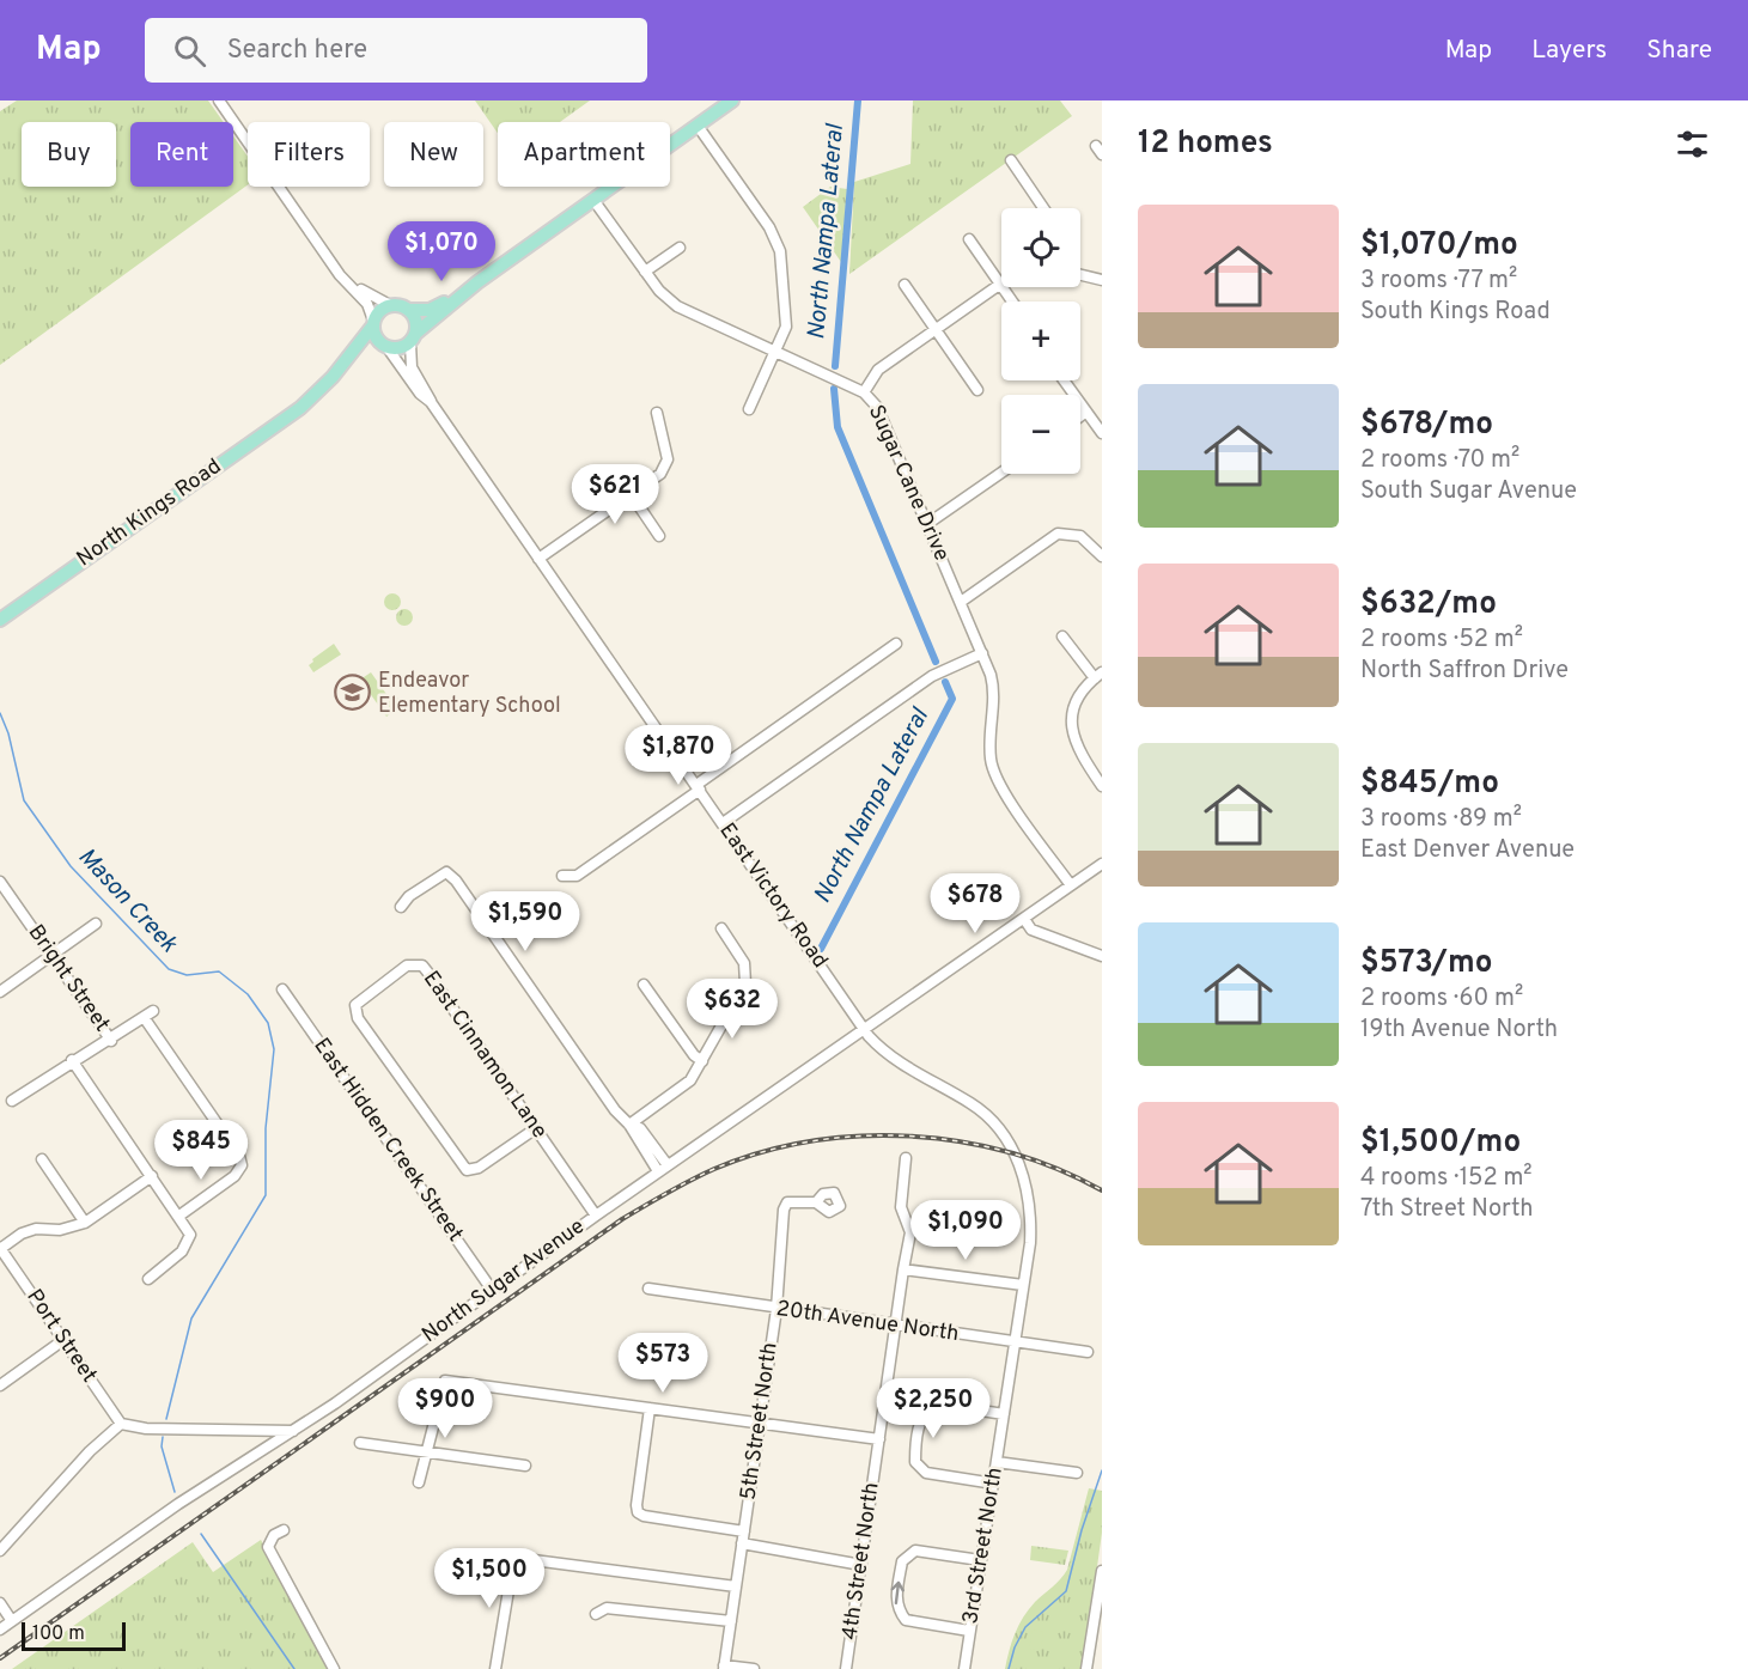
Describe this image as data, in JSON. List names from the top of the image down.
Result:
{
  "streets": {
    "main road": ["North Kings Road"],
    "street": [
      "Sugar Cane Drive",
      "East Victory Road",
      "Bright Street",
      "East Cinnamon Lane",
      "East Hidden Creek Street",
      "North Sugar Avenue",
      "20th Avenue North",
      "Port Street",
      "5th Street North",
      "3rd Street North",
      "4th Street North"
    ]
  },
  "crossings": [
    ["Sugar Cane Drive", "North Sugar Avenue"],
    ["North Kings Road", "East Victory Road"],
    ["East Victory Road", "North Sugar Avenue"],
    ["East Victory Road", "3rd Street North"],
    ["East Cinnamon Lane", "North Sugar Avenue"],
    ["East Hidden Creek Street", "North Sugar Avenue"],
    ["20th Avenue North", "5th Street North"],
    ["20th Avenue North", "3rd Street North"],
    ["20th Avenue North", "4th Street North"]
  ],
  "water": ["North Nampa Lateral", "Mason Creek"],
  "places": {
    "school or university": ["Endeavor Elementary School"]
  },
  "scale_bar": "100 m",
  "page": {
    "header": "Map",
    "search": "Search here",
    "nav": ["Map", "Layers", "Share"],
    "heading": "12 homes",
    "chip": [
      "Buy",
      "Rent",
      "Filters",
      "New",
      "Apartment"
    ],
    "list": [
      {
        "name": "$1,070/mo",
        "note": "3 rooms · 77 m² · South Kings Road"
      },
      {
        "name": "$678/mo",
        "note": "2 rooms · 70 m² · South Sugar Avenue"
      },
      {
        "name": "$632/mo",
        "note": "2 rooms · 52 m² · North Saffron Drive"
      },
      {
        "name": "$845/mo",
        "note": "3 rooms · 89 m² · East Denver Avenue"
      },
      {
        "name": "$573/mo",
        "note": "2 rooms · 60 m² · 19th Avenue North"
      },
      {
        "name": "$1,500/mo",
        "note": "4 rooms · 152 m² · 7th Street North"
      }
    ],
    "map_buttons": ["+", "−"],
    "price": [
      "$1,070",
      "$621",
      "$1,870",
      "$678",
      "$1,590",
      "$632",
      "$845",
      "$1,090",
      "$573",
      "$900",
      "$2,250",
      "$1,500"
    ],
    "scale": "100 m"
  }
}
